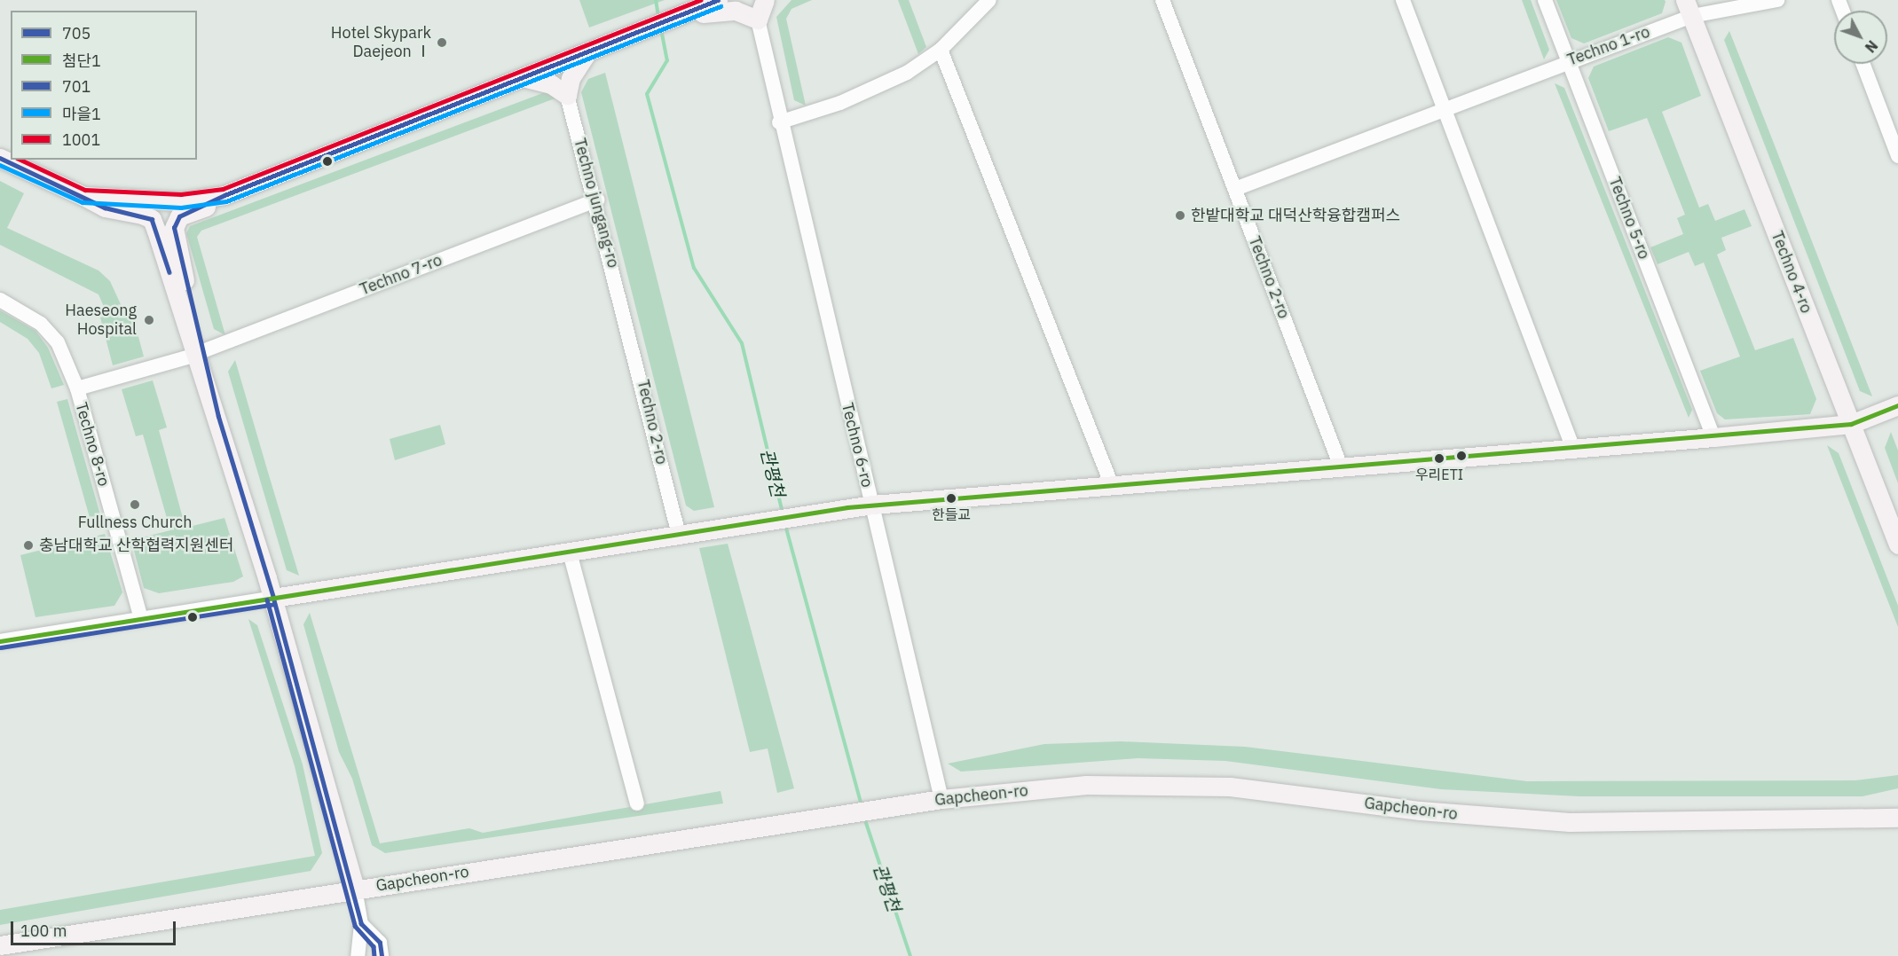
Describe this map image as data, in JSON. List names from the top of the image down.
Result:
{
  "streets": {
    "main road": ["Techno 4-ro", "Gapcheon-ro"],
    "street": [
      "Techno 1-ro",
      "Techno jungang-ro",
      "Techno 5-ro",
      "Techno 7-ro",
      "Techno 2-ro",
      "Techno 8-ro",
      "Techno 6-ro"
    ]
  },
  "crossings": [
    ["Techno 1-ro", "Techno 5-ro"],
    ["Techno 1-ro", "Techno 4-ro"],
    ["Techno 1-ro", "Techno 2-ro"],
    ["Techno jungang-ro", "Techno 7-ro"],
    ["Techno jungang-ro", "Techno 2-ro"],
    ["Techno 7-ro", "Techno 8-ro"],
    ["Techno 6-ro", "Gapcheon-ro"]
  ],
  "water": ["관평천"],
  "places": [
    "Hotel Skypark Daejeon Ⅰ",
    "한밭대학교 대덕산학융합캠퍼스",
    "Haeseong Hospital",
    "우리ETI",
    "한들교",
    "Fullness Church",
    "충남대학교 산학협력지원센터"
  ],
  "lines": [
    "transit line 705",
    "transit line 1001",
    "transit line 마을1",
    "transit line 첨단1",
    "transit line 701"
  ],
  "legend": [
    "705",
    "첨단1",
    "701",
    "마을1",
    "1001"
  ],
  "scale_bar": "100 m",
  "north": "bottom right"
}
